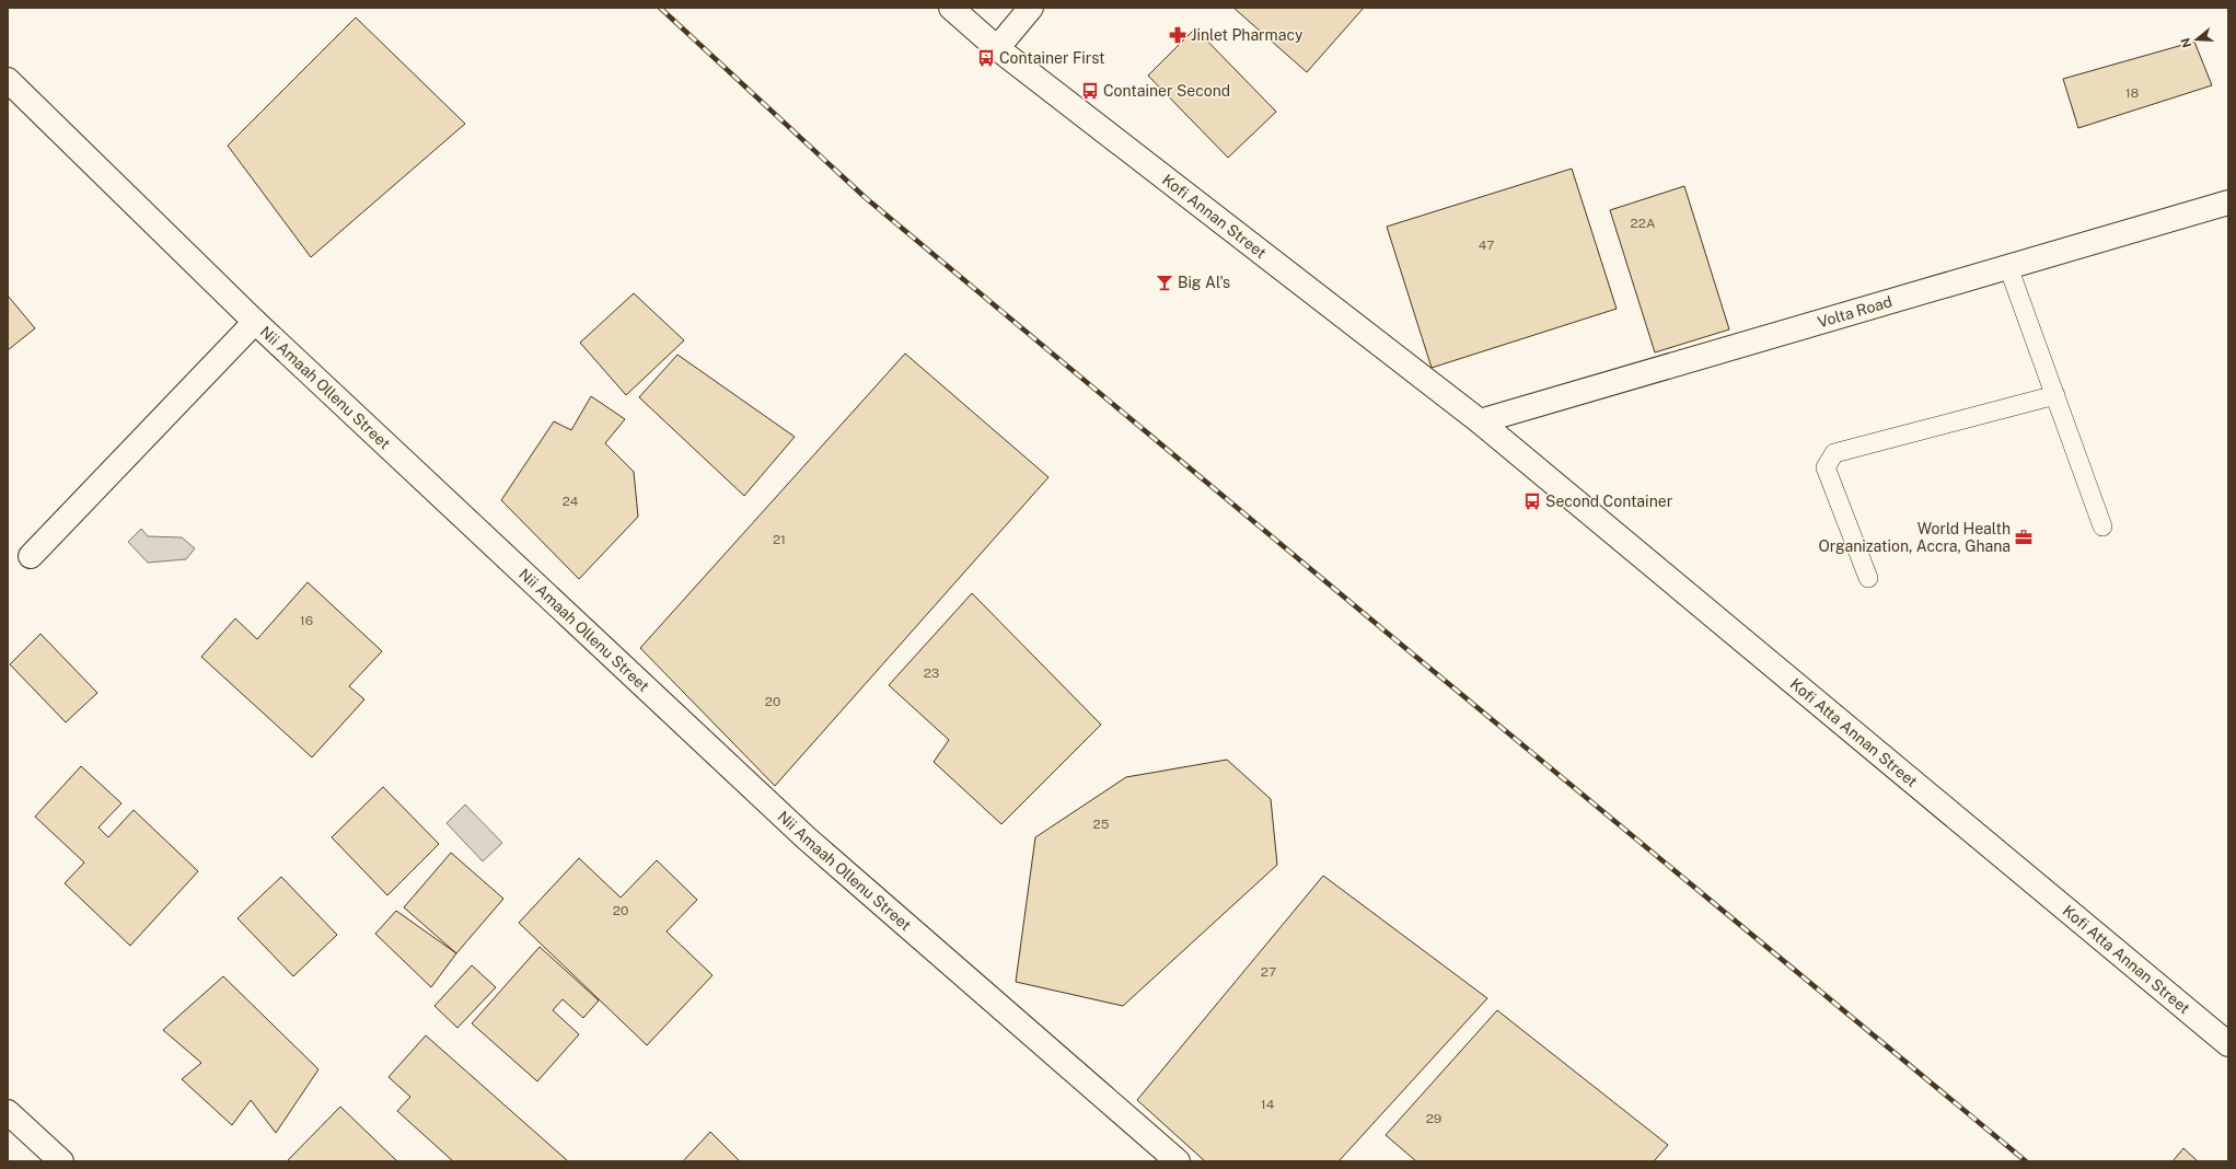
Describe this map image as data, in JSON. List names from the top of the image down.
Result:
{
  "streets": {
    "street": [
      "Kofi Annan Street",
      "Volta Road",
      "Nii Amaah Ollenu Street",
      "Kofi Atta Annan Street"
    ]
  },
  "crossings": [
    ["Kofi Annan Street", "Volta Road"],
    ["Kofi Annan Street", "Kofi Atta Annan Street"],
    ["Volta Road", "Kofi Atta Annan Street"]
  ],
  "places": {
    "pharmacy": ["Jinlet Pharmacy"],
    "bus stop": ["Container First", "Container Second", "Second Container"],
    "bar": ["Big Al's"],
    "office": ["World Health Organization, Accra, Ghana"]
  },
  "house_numbers": [
    "18",
    "22A",
    "47",
    "24",
    "21",
    "16",
    "23",
    "20",
    "25",
    "20",
    "27",
    "14",
    "29"
  ],
  "north": "left"
}
